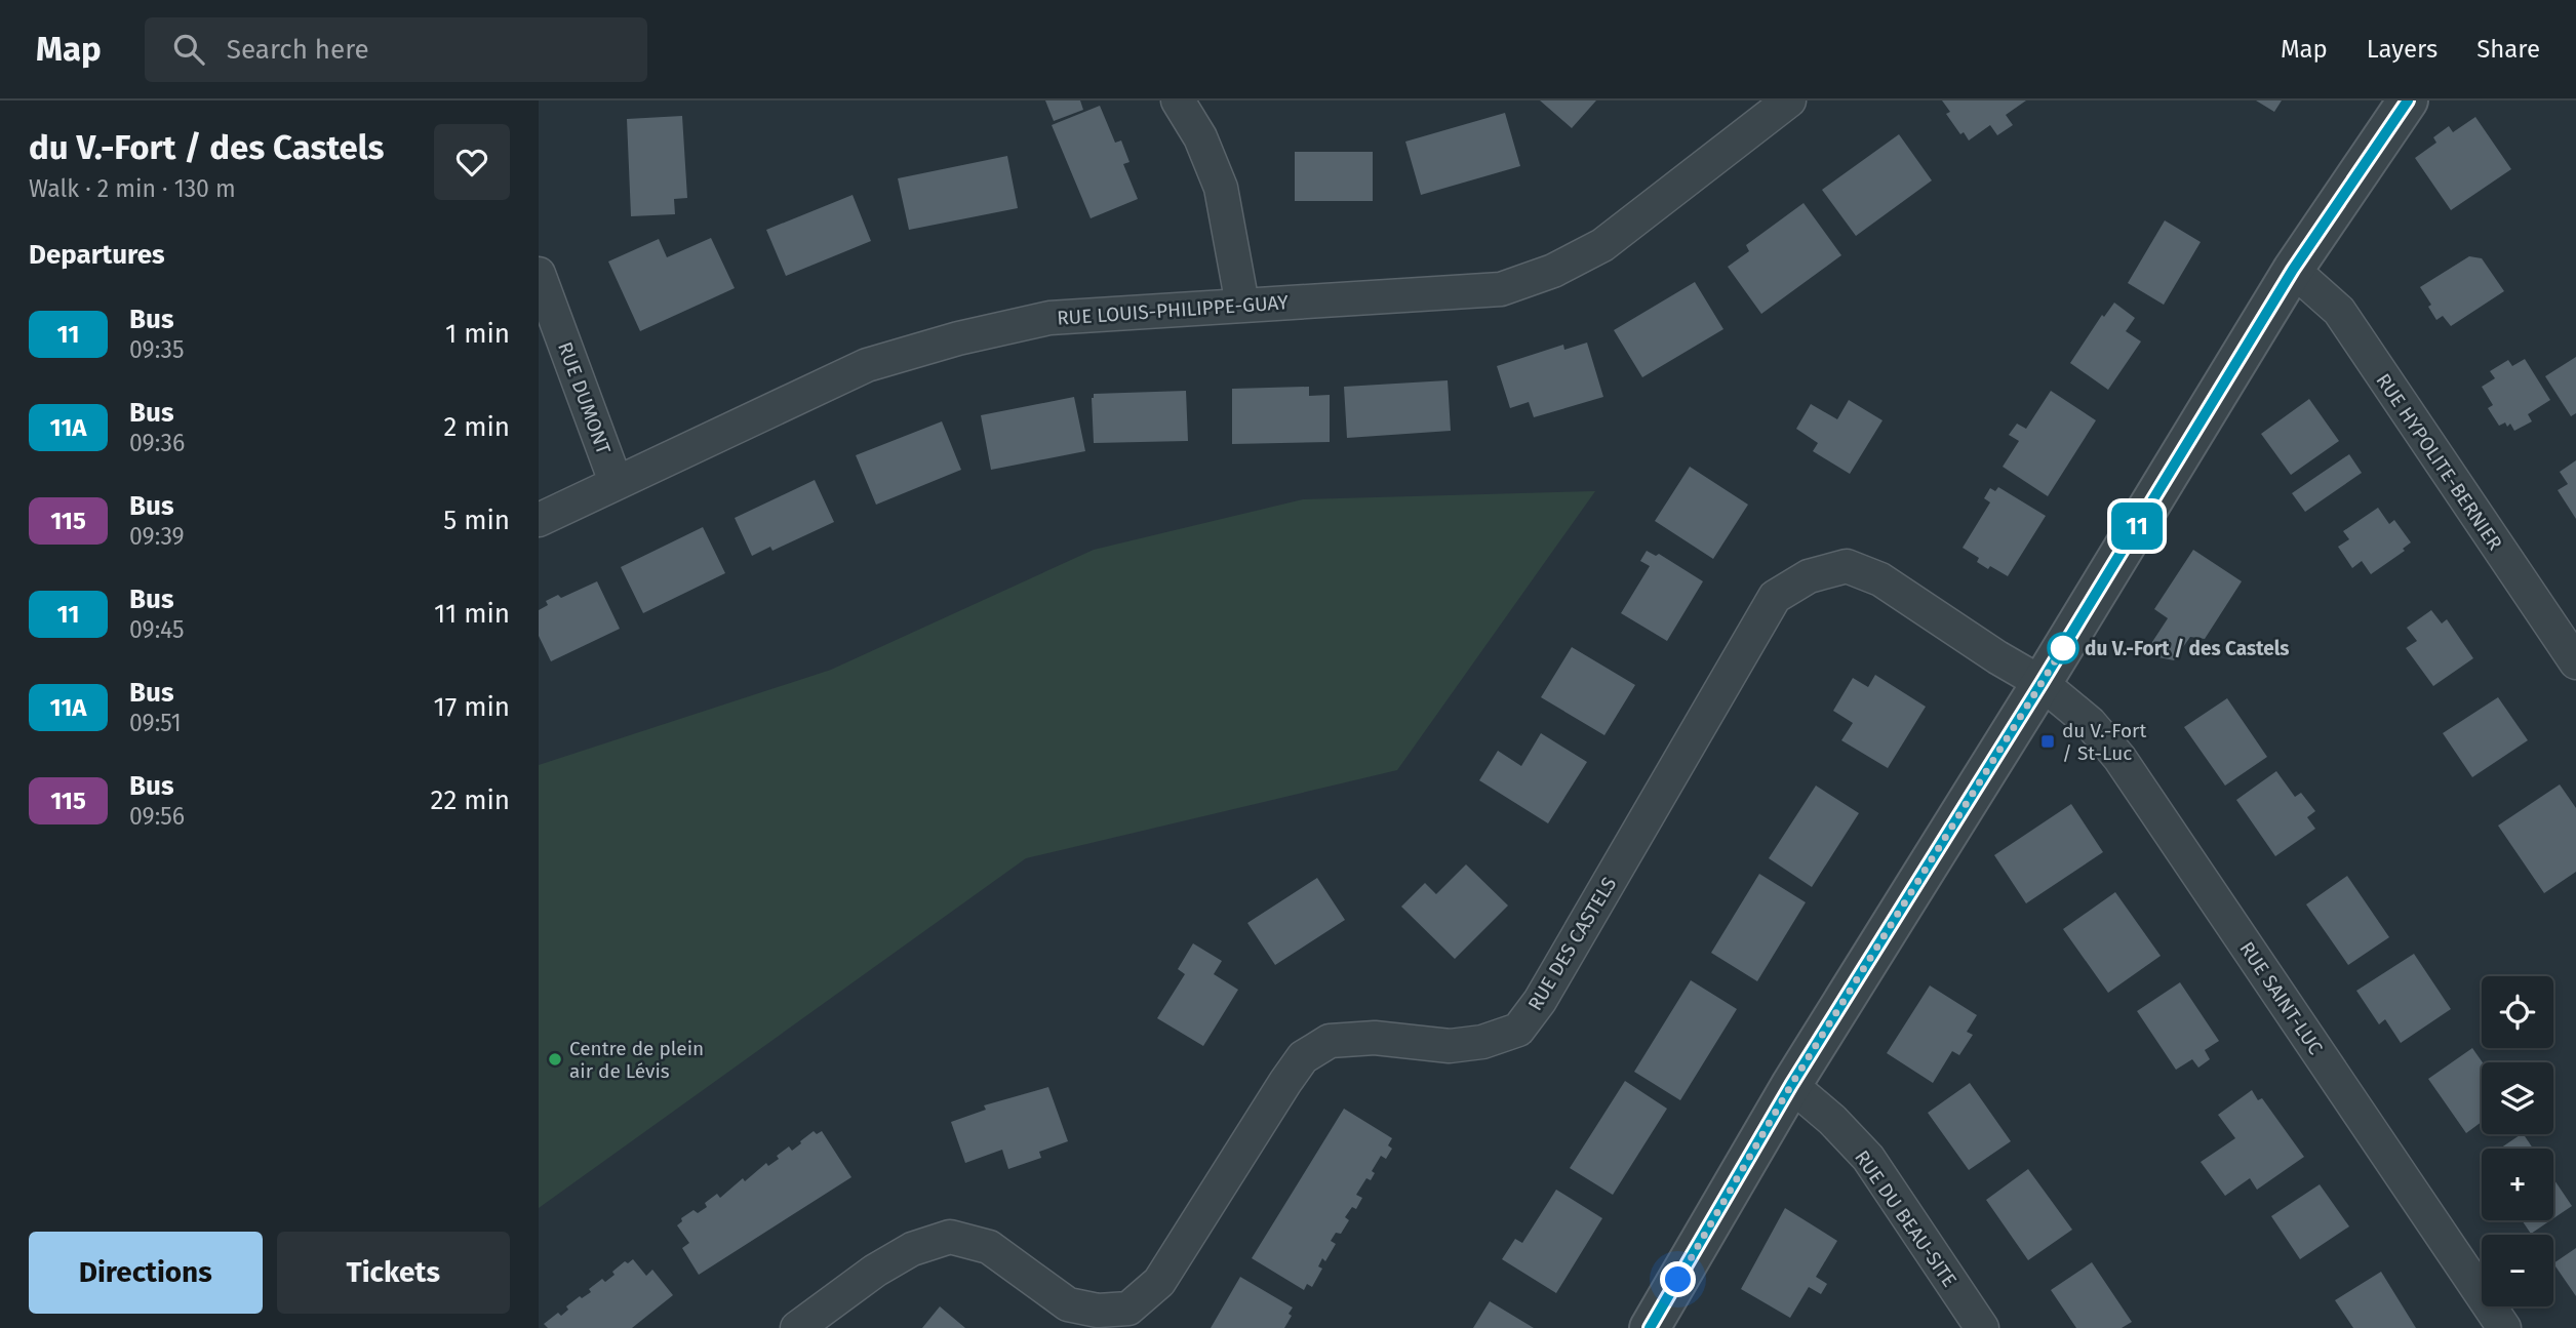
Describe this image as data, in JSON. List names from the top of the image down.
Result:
{
  "streets": {
    "street": [
      "RUE LOUIS-PHILIPPE-GUAY",
      "RUE DUMONT",
      "RUE HYPOLITE-BERNIER",
      "RUE DES CASTELS",
      "RUE SAINT-LUC",
      "RUE DU BEAU-SITE"
    ]
  },
  "crossings": [
    ["RUE LOUIS-PHILIPPE-GUAY", "RUE DUMONT"],
    ["RUE DES CASTELS", "RUE SAINT-LUC"]
  ],
  "places": {
    "other": ["du V.-Fort / des Castels", "Centre de plein air de Lévis"],
    "transit": ["du V.-Fort / St-Luc"]
  },
  "lines": ["bus line 11"],
  "page": {
    "header": "Map",
    "search": "Search here",
    "nav": ["Map", "Layers", "Share"],
    "heading": [
      ["du V.-Fort / des Castels", "Walk · 2 min · 130 m"],
      "Departures"
    ],
    "on_map": "11",
    "list": [
      {
        "mark": "11",
        "name": "Bus",
        "note": "09:35",
        "value": "1 min"
      },
      {
        "mark": "11A",
        "name": "Bus",
        "note": "09:36",
        "value": "2 min"
      },
      {
        "mark": "115",
        "name": "Bus",
        "note": "09:39",
        "value": "5 min"
      },
      {
        "mark": "11",
        "name": "Bus",
        "note": "09:45",
        "value": "11 min"
      },
      {
        "mark": "11A",
        "name": "Bus",
        "note": "09:51",
        "value": "17 min"
      },
      {
        "mark": "115",
        "name": "Bus",
        "note": "09:56",
        "value": "22 min"
      }
    ],
    "map_buttons": ["+", "−"],
    "buttons": ["Directions", "Tickets"]
  }
}
